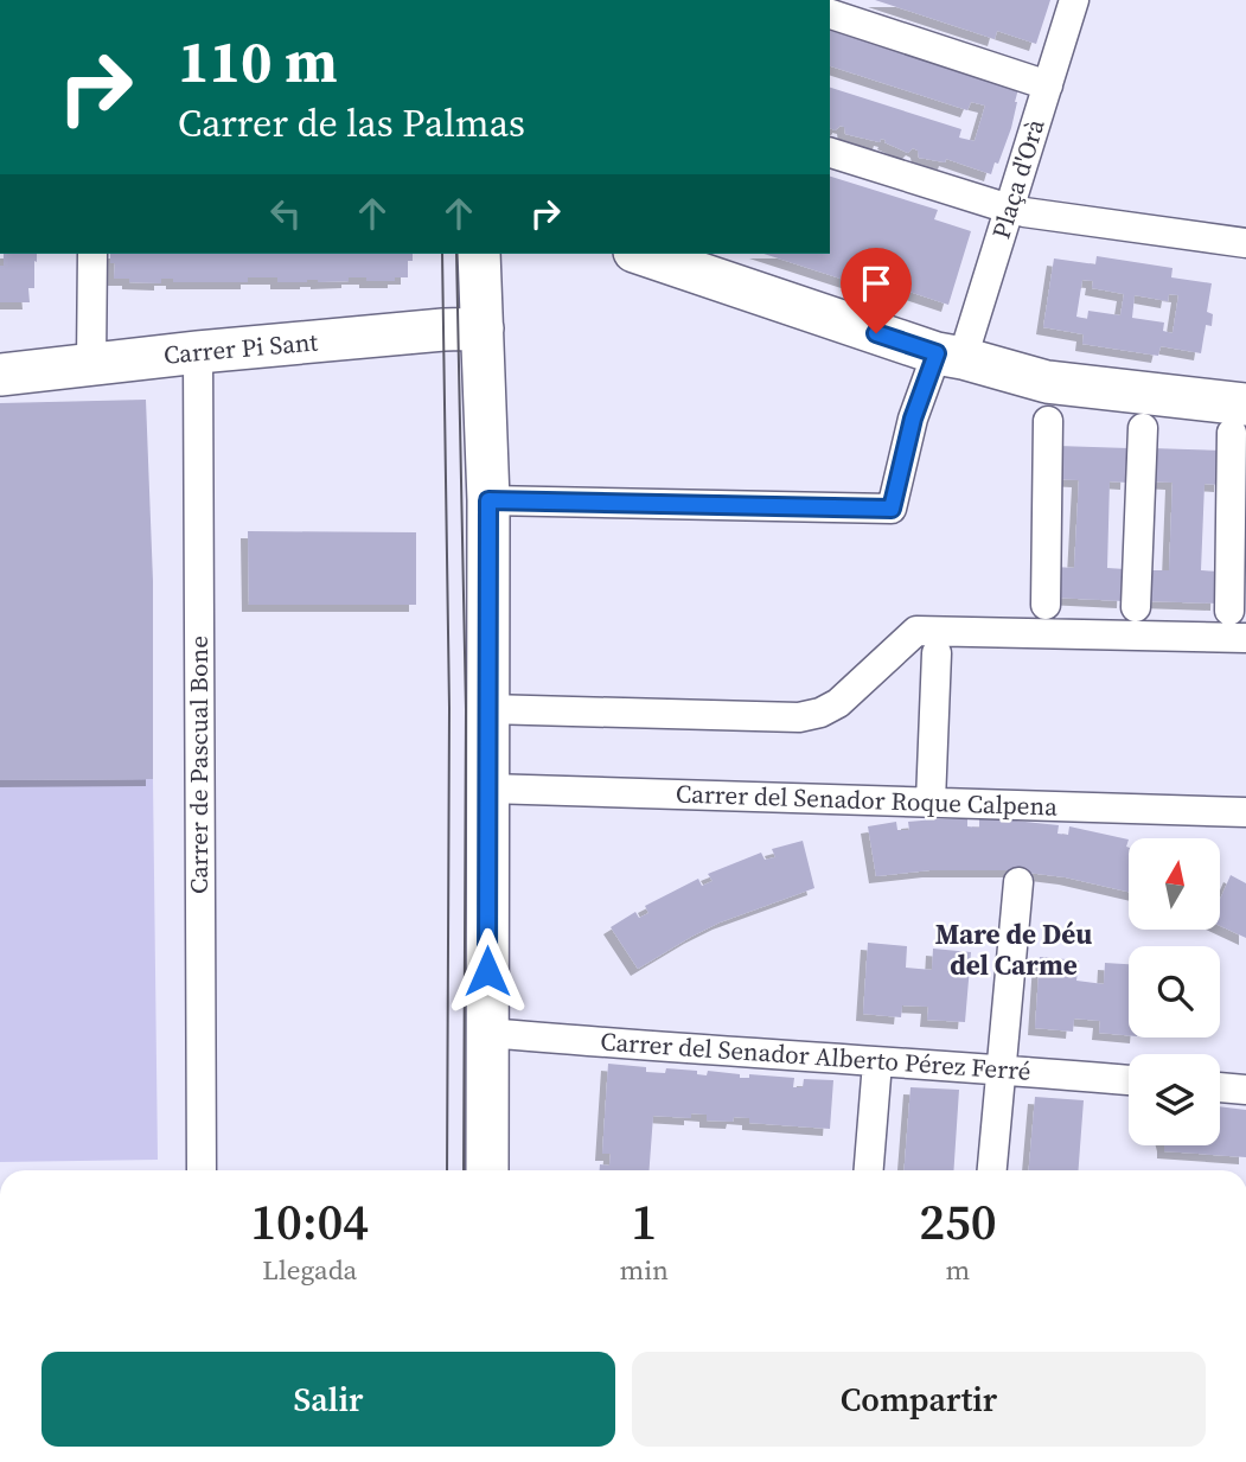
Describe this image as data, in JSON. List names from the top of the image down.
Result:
{
  "streets": {
    "street": [
      "Plaça d'Orà",
      "Carrer Pi Sant",
      "Carrer de Pascual Bone",
      "Carrer del Senador Roque Calpena",
      "Carrer del Senador Alberto Pérez Ferré"
    ]
  },
  "crossings": [
    ["Carrer Pi Sant", "Carrer de Pascual Bone"]
  ],
  "districts": ["Mare de Déu del Carme"],
  "north": "top",
  "page": {
    "turn": ["110 m", "Carrer de las Palmas"],
    "eta": [
      "10:04",
      "Llegada",
      "1",
      "min",
      "250",
      "m"
    ],
    "buttons": ["Salir", "Compartir"]
  }
}
